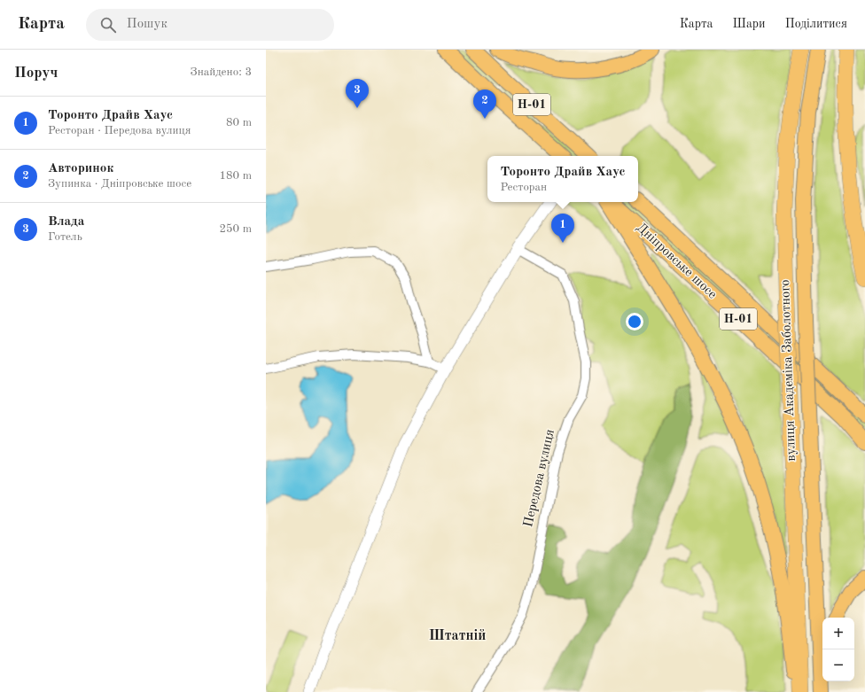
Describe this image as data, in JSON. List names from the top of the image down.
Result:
{
  "streets": {
    "highway": ["вулиця Академіка Заболотного"],
    "main road": ["Н-01", "Дніпровське шосе"],
    "street": ["Передова вулиця"]
  },
  "districts": ["Штатній"],
  "page": {
    "header": "Карта",
    "search": "Пошук",
    "nav": ["Карта", "Шари", "Поділитися"],
    "heading": ["Поруч", "Знайдено: 3"],
    "pins": ["3", "2", "1"],
    "list": [
      {
        "mark": "1",
        "name": "Торонто Драйв Хаус",
        "note": "Ресторан · Передова вулиця",
        "value": "80 m"
      },
      {
        "mark": "2",
        "name": "Авторинок",
        "note": "Зупинка · Дніпровське шосе",
        "value": "180 m"
      },
      {
        "mark": "3",
        "name": "Влада",
        "note": "Готель",
        "value": "250 m"
      }
    ],
    "popup": ["Торонто Драйв Хаус", "Ресторан"],
    "map_buttons": ["+", "−"]
  }
}
